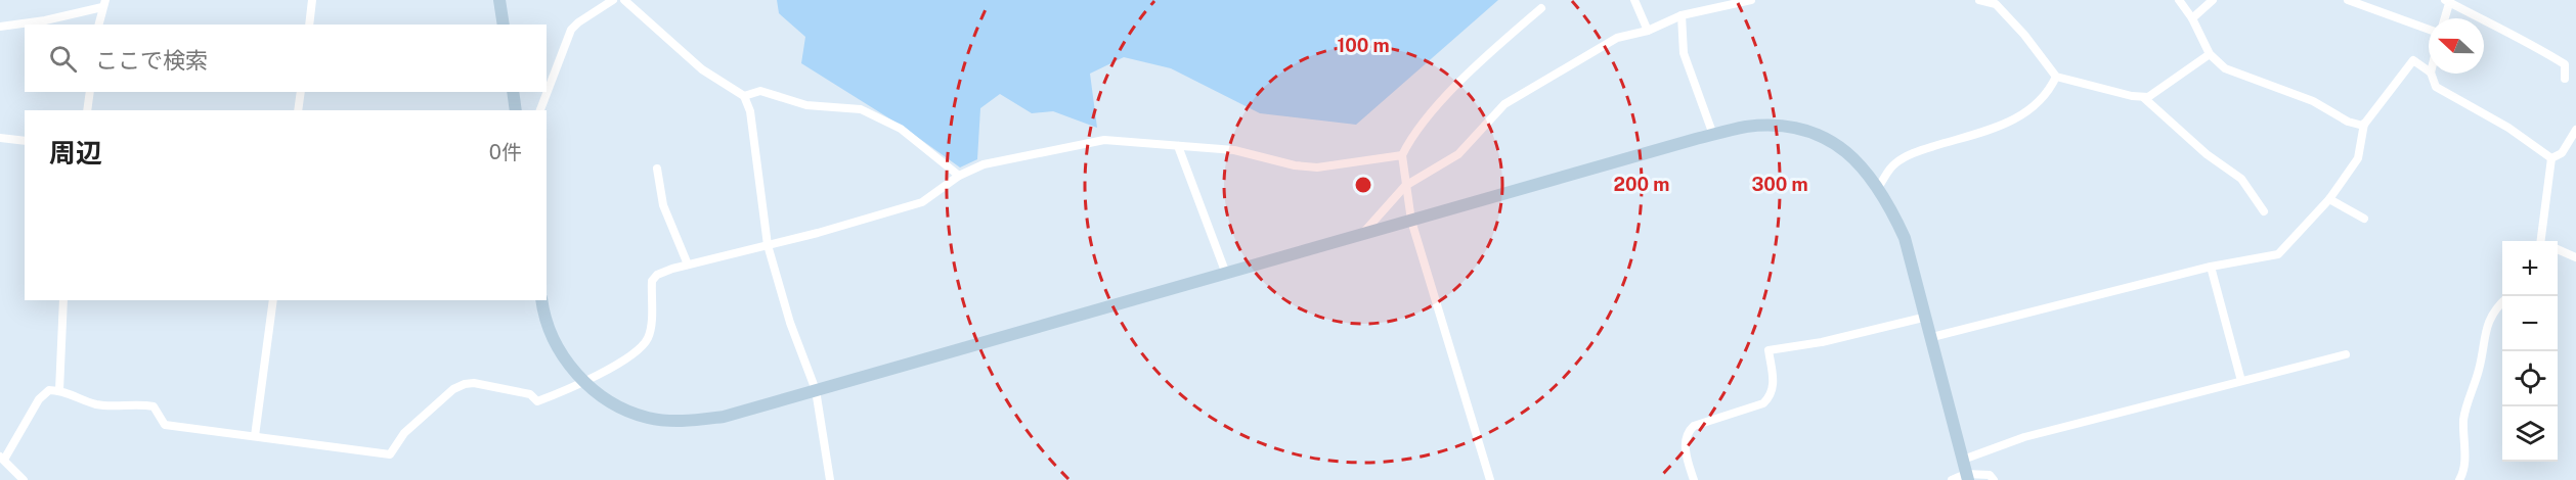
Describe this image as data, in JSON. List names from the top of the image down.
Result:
{
  "north": "left",
  "page": {
    "search": "ここで検索",
    "heading": ["周辺", "0件"],
    "map_buttons": ["+", "−"]
  },
  "rings": ["100 m", "200 m", "300 m"]
}
